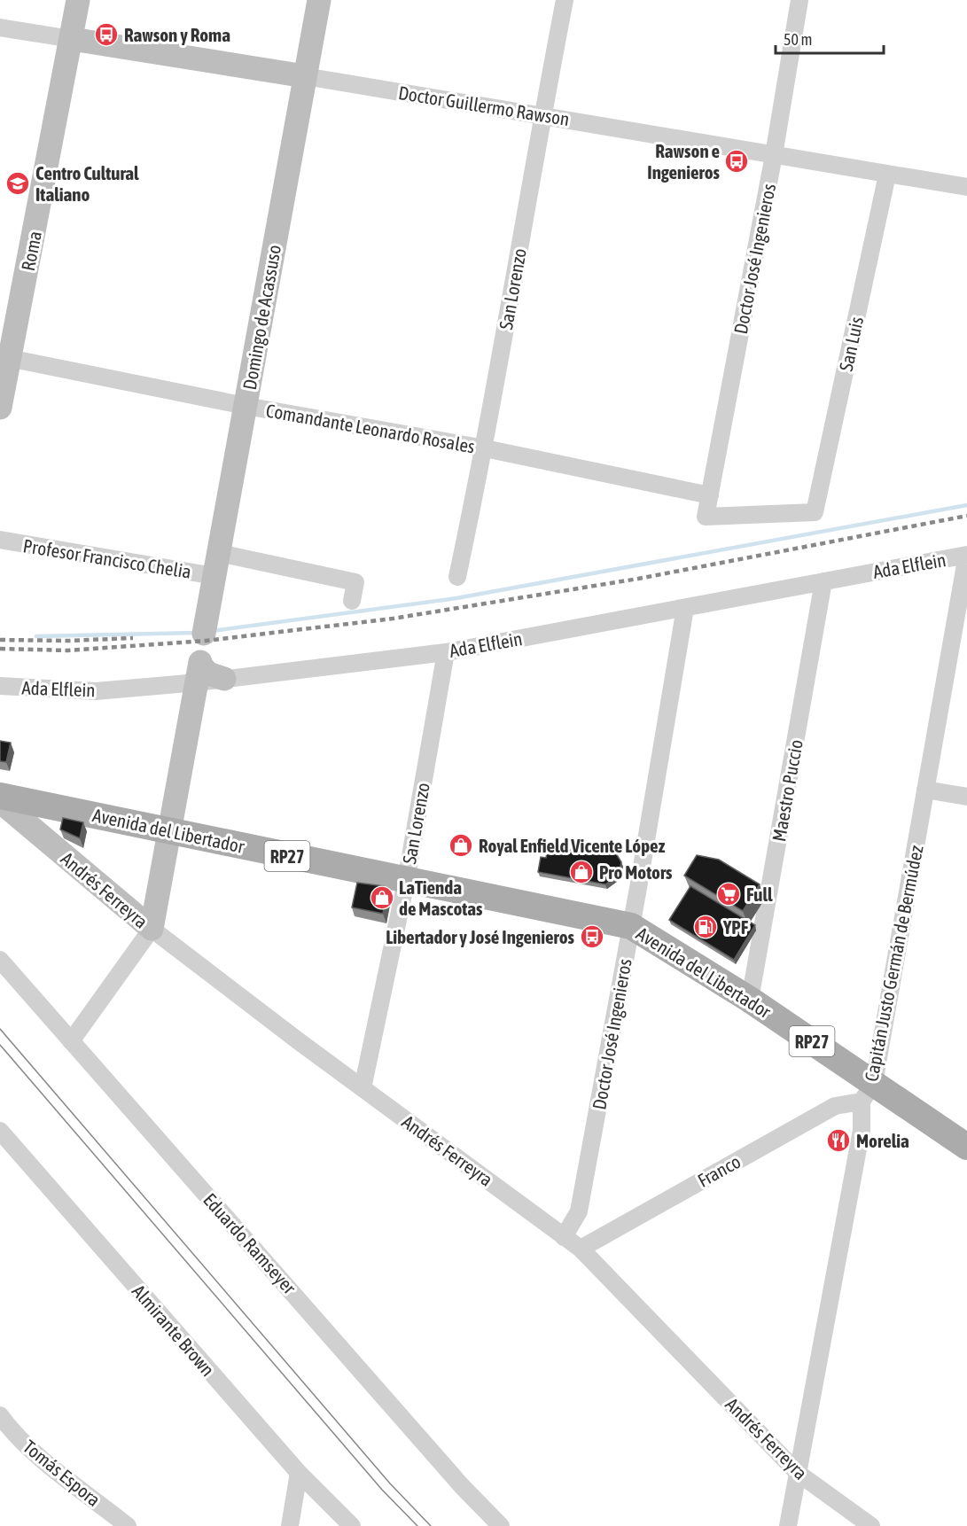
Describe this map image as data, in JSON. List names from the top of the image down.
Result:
{
  "streets": {
    "main road": ["Avenida del Libertador", "RP27"],
    "street": [
      "Doctor Guillermo Rawson",
      "Roma",
      "Doctor José Ingenieros",
      "San Lorenzo",
      "Domingo de Acassuso",
      "San Luis",
      "Comandante Leonardo Rosales",
      "Profesor Francisco Chelia",
      "Ada Elflein",
      "Maestro Puccio",
      "Andrés Ferreyra",
      "Capitán Justo Germán de Bermúdez",
      "Franco",
      "Eduardo Ramseyer",
      "Almirante Brown",
      "Tomás Espora"
    ]
  },
  "crossings": [
    ["Doctor Guillermo Rawson", "Roma"],
    ["Doctor Guillermo Rawson", "Doctor José Ingenieros"],
    ["Doctor Guillermo Rawson", "San Lorenzo"],
    ["Doctor Guillermo Rawson", "Domingo de Acassuso"],
    ["Doctor Guillermo Rawson", "San Luis"],
    ["Roma", "Comandante Leonardo Rosales"],
    ["Doctor José Ingenieros", "San Luis"],
    ["Doctor José Ingenieros", "Comandante Leonardo Rosales"],
    ["Doctor José Ingenieros", "Ada Elflein"],
    ["Doctor José Ingenieros", "Avenida del Libertador"],
    ["Doctor José Ingenieros", "Andrés Ferreyra"],
    ["San Lorenzo", "Comandante Leonardo Rosales"],
    ["San Lorenzo", "Ada Elflein"],
    ["San Lorenzo", "Avenida del Libertador"],
    ["San Lorenzo", "Andrés Ferreyra"],
    ["Domingo de Acassuso", "Comandante Leonardo Rosales"],
    ["Domingo de Acassuso", "Profesor Francisco Chelia"],
    ["Ada Elflein", "Maestro Puccio"],
    ["Ada Elflein", "Capitán Justo Germán de Bermúdez"],
    ["Maestro Puccio", "Avenida del Libertador"],
    ["Avenida del Libertador", "Capitán Justo Germán de Bermúdez"],
    ["Avenida del Libertador", "Franco"],
    ["Andrés Ferreyra", "Capitán Justo Germán de Bermúdez"],
    ["Andrés Ferreyra", "Franco"],
    ["Capitán Justo Germán de Bermúdez", "Franco"]
  ],
  "places": {
    "bus stop": ["Rawson y Roma", "Rawson e Ingenieros", "Libertador y José Ingenieros"],
    "school or university": ["Centro Cultural Italiano"],
    "shop": ["Royal Enfield Vicente López", "Pro Motors", "LaTienda de Mascotas"],
    "supermarket": ["Full"],
    "fuel station": ["YPF"],
    "restaurant": ["Morelia"]
  },
  "scale_bar": "50 m"
}
